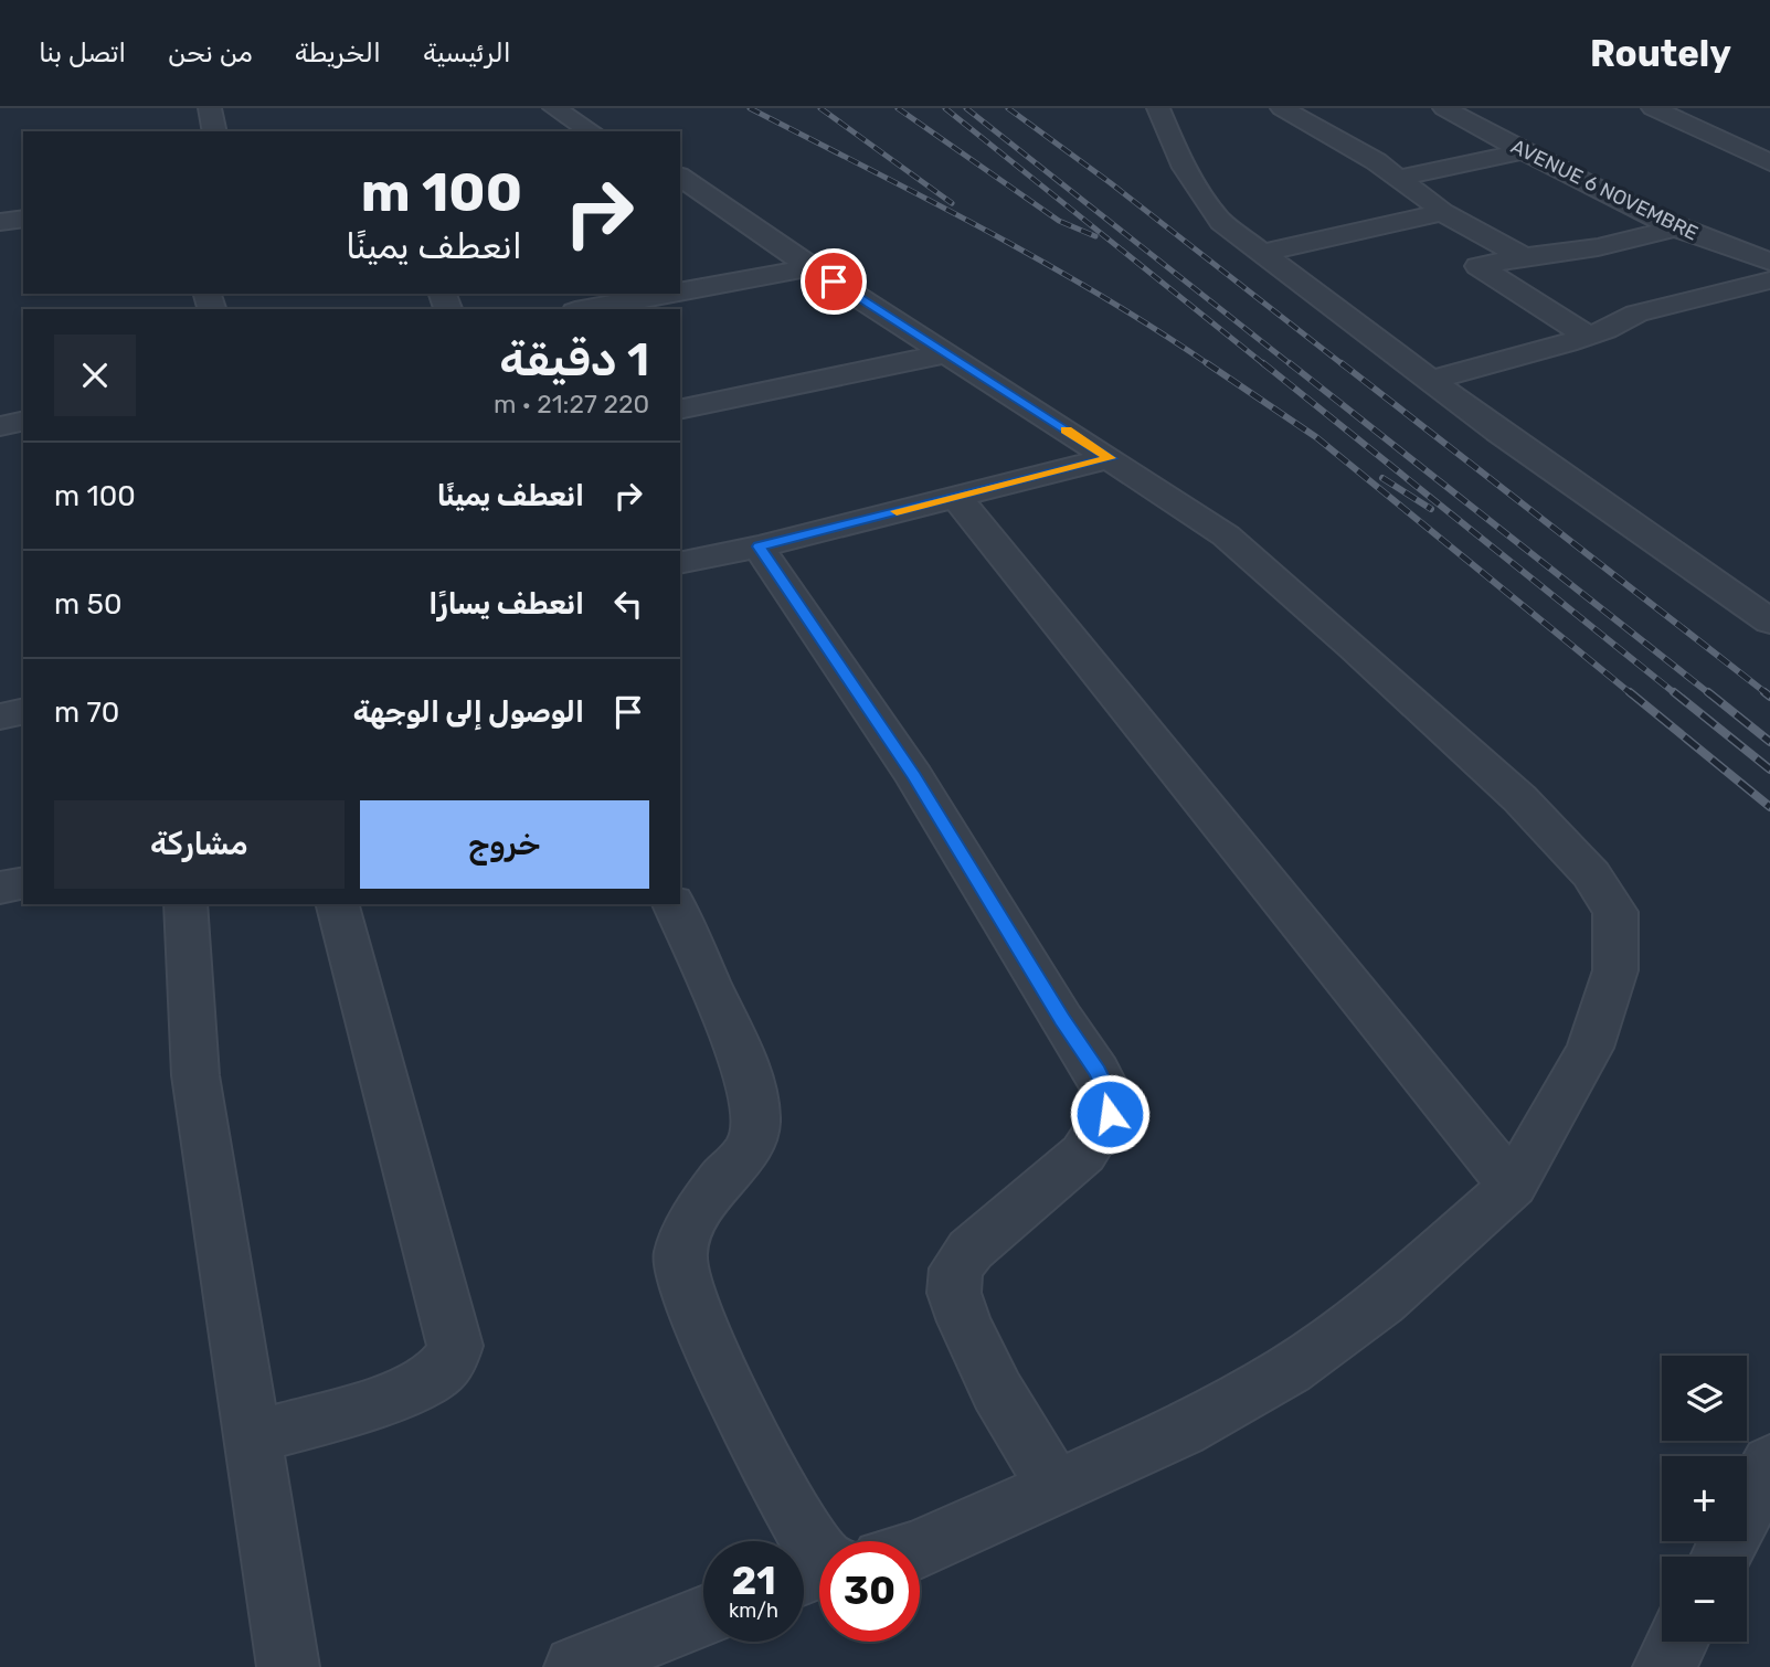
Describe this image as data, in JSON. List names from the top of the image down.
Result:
{
  "streets": {
    "street": ["AVENUE 6 NOVEMBRE"]
  },
  "page": {
    "header": "Routely",
    "nav": [
      "الرئيسية",
      "الخريطة",
      "من نحن",
      "اتصل بنا"
    ],
    "turn": ["100 m", "انعطف يمينًا"],
    "heading": ["1 دقيقة", "220 m · 21:27"],
    "list": [
      {
        "name": "انعطف يمينًا",
        "value": "100 m"
      },
      {
        "name": "انعطف يسارًا",
        "value": "50 m"
      },
      {
        "name": "الوصول إلى الوجهة",
        "value": "70 m"
      }
    ],
    "buttons": ["خروج", "مشاركة"],
    "map_buttons": ["+", "−"],
    "speed": "21 km/h",
    "limit": "30"
  }
}
